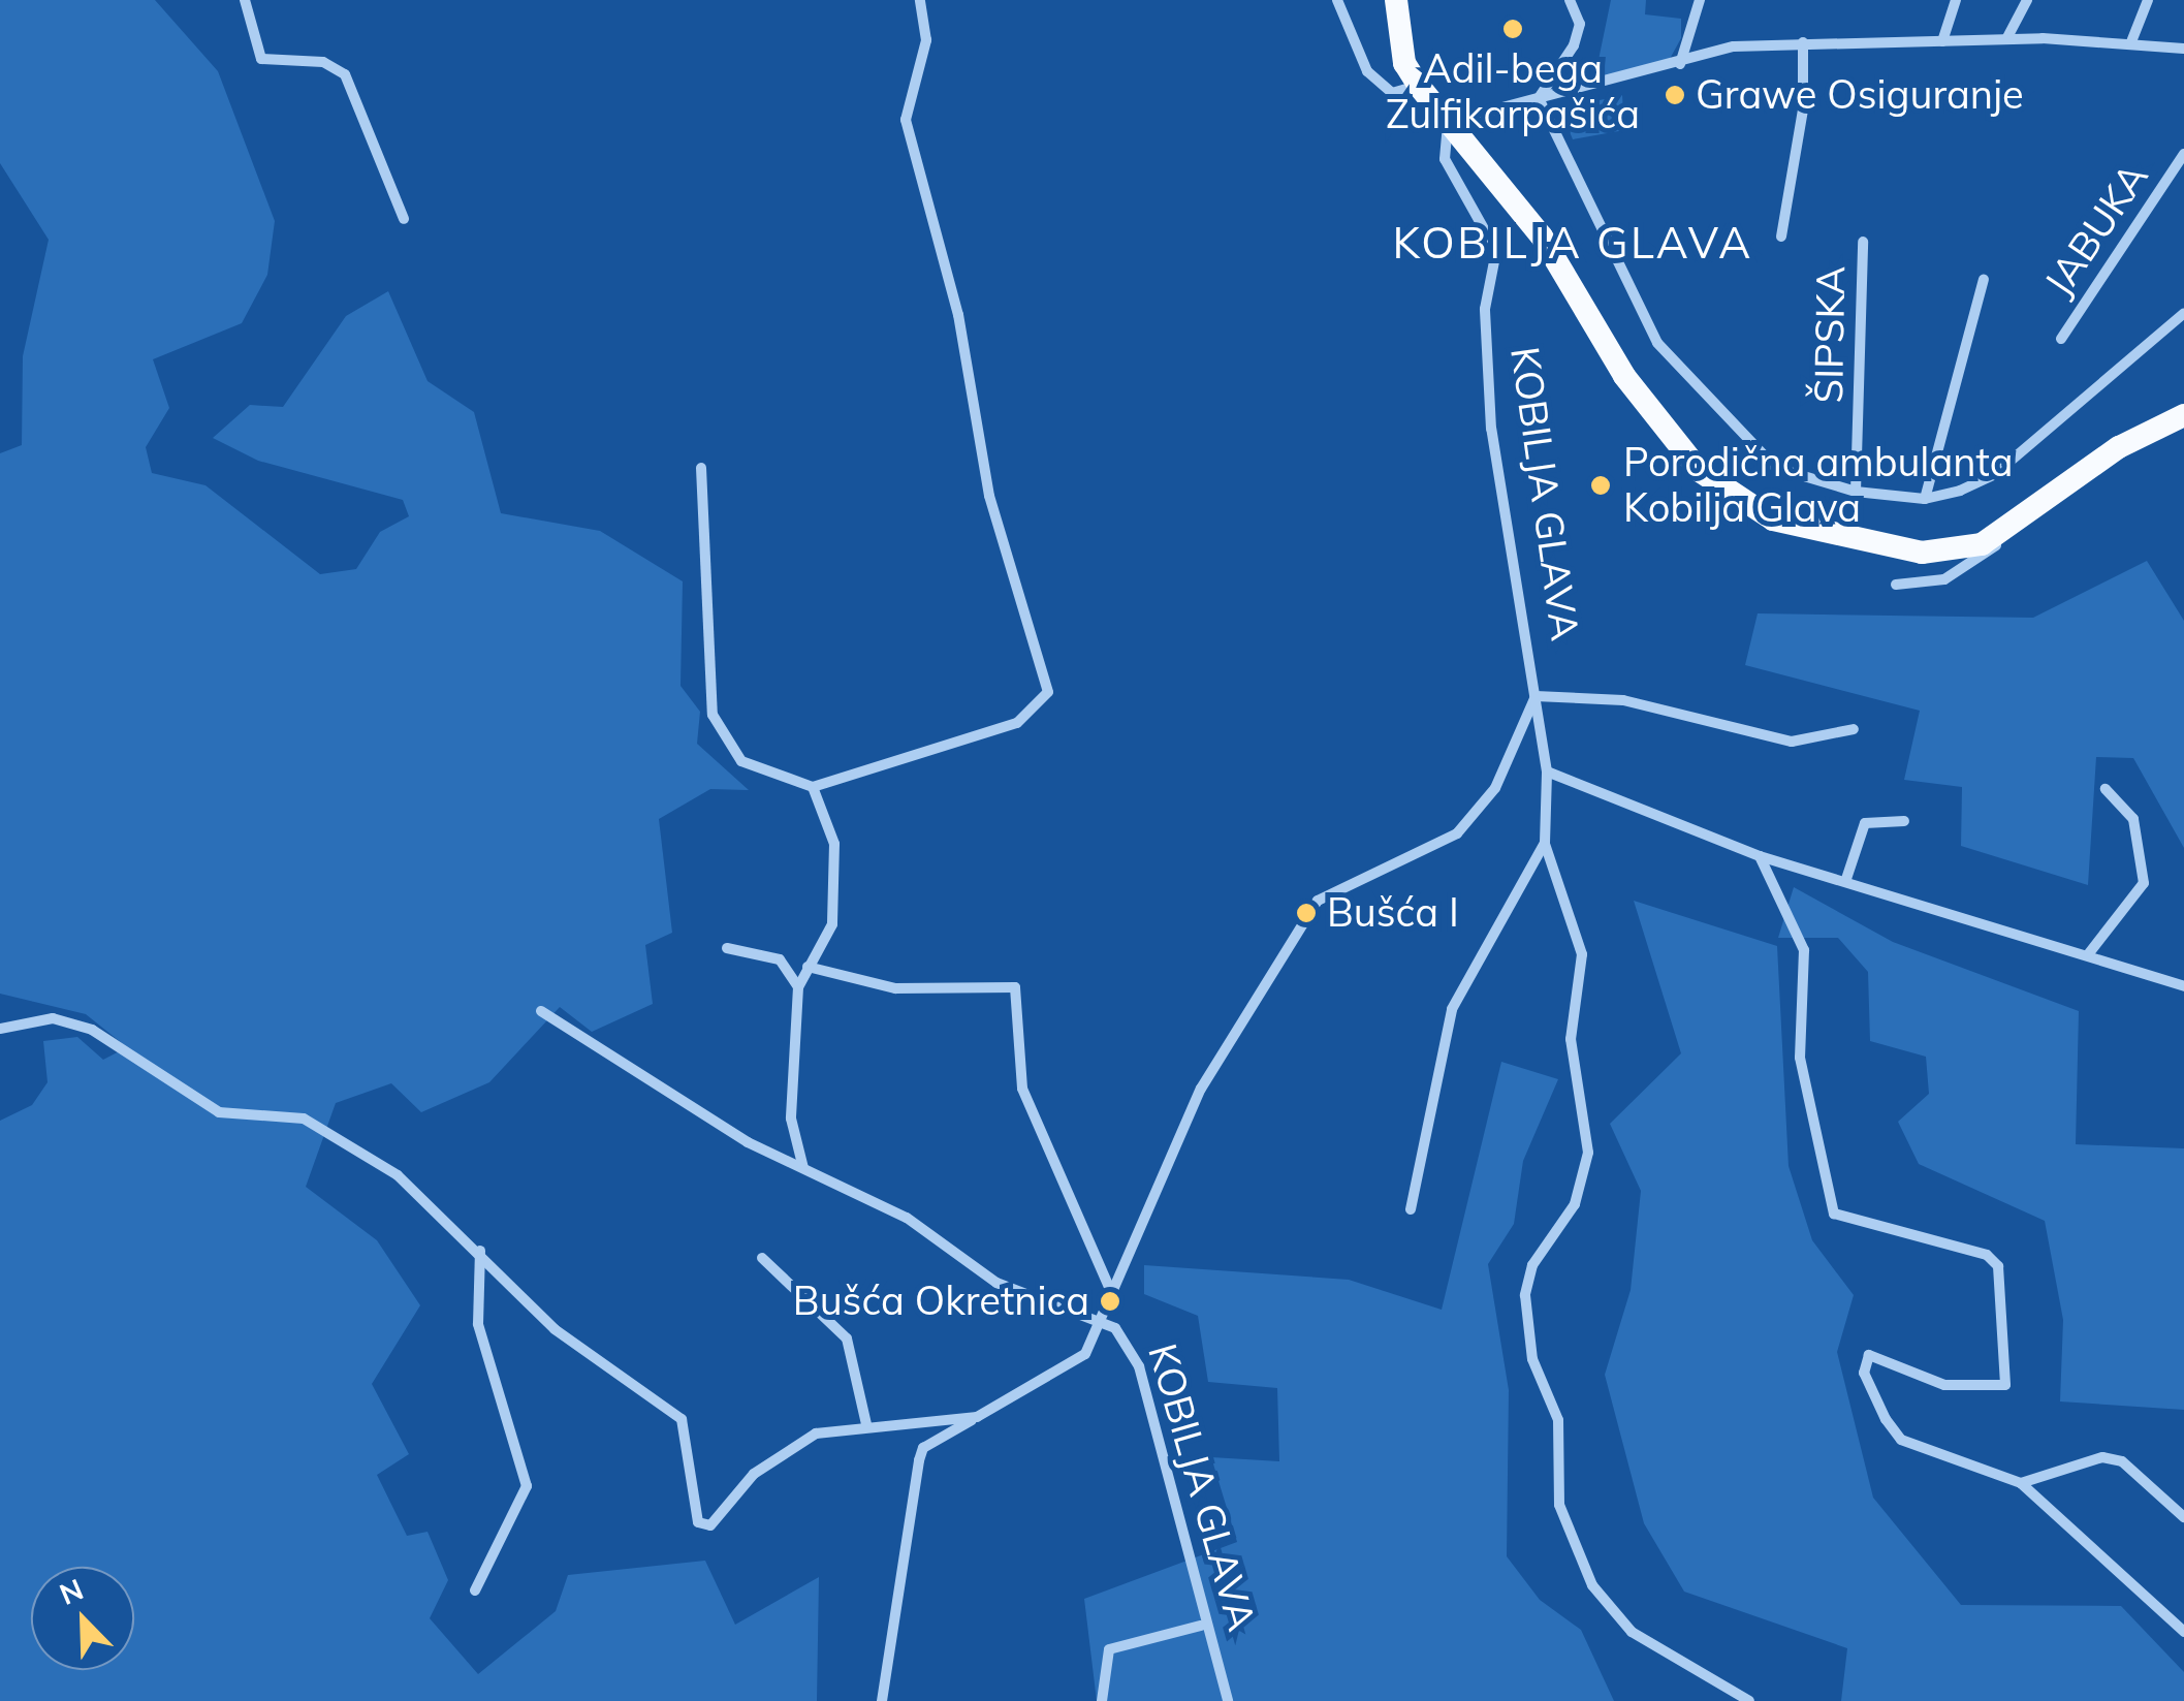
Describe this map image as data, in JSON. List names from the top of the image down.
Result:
{
  "streets": {
    "main road": ["KOBILJA GLAVA"],
    "street": ["JABUKA", "ŠIPSKA"]
  },
  "districts": ["KOBILJA GLAVA"],
  "places": [
    "Adil-bega Zulfikarpašića",
    "Grawe Osiguranje",
    "Porodična ambulanta Kobilja Glava",
    "Bušća I",
    "Bušća Okretnica"
  ],
  "north": "top left"
}
